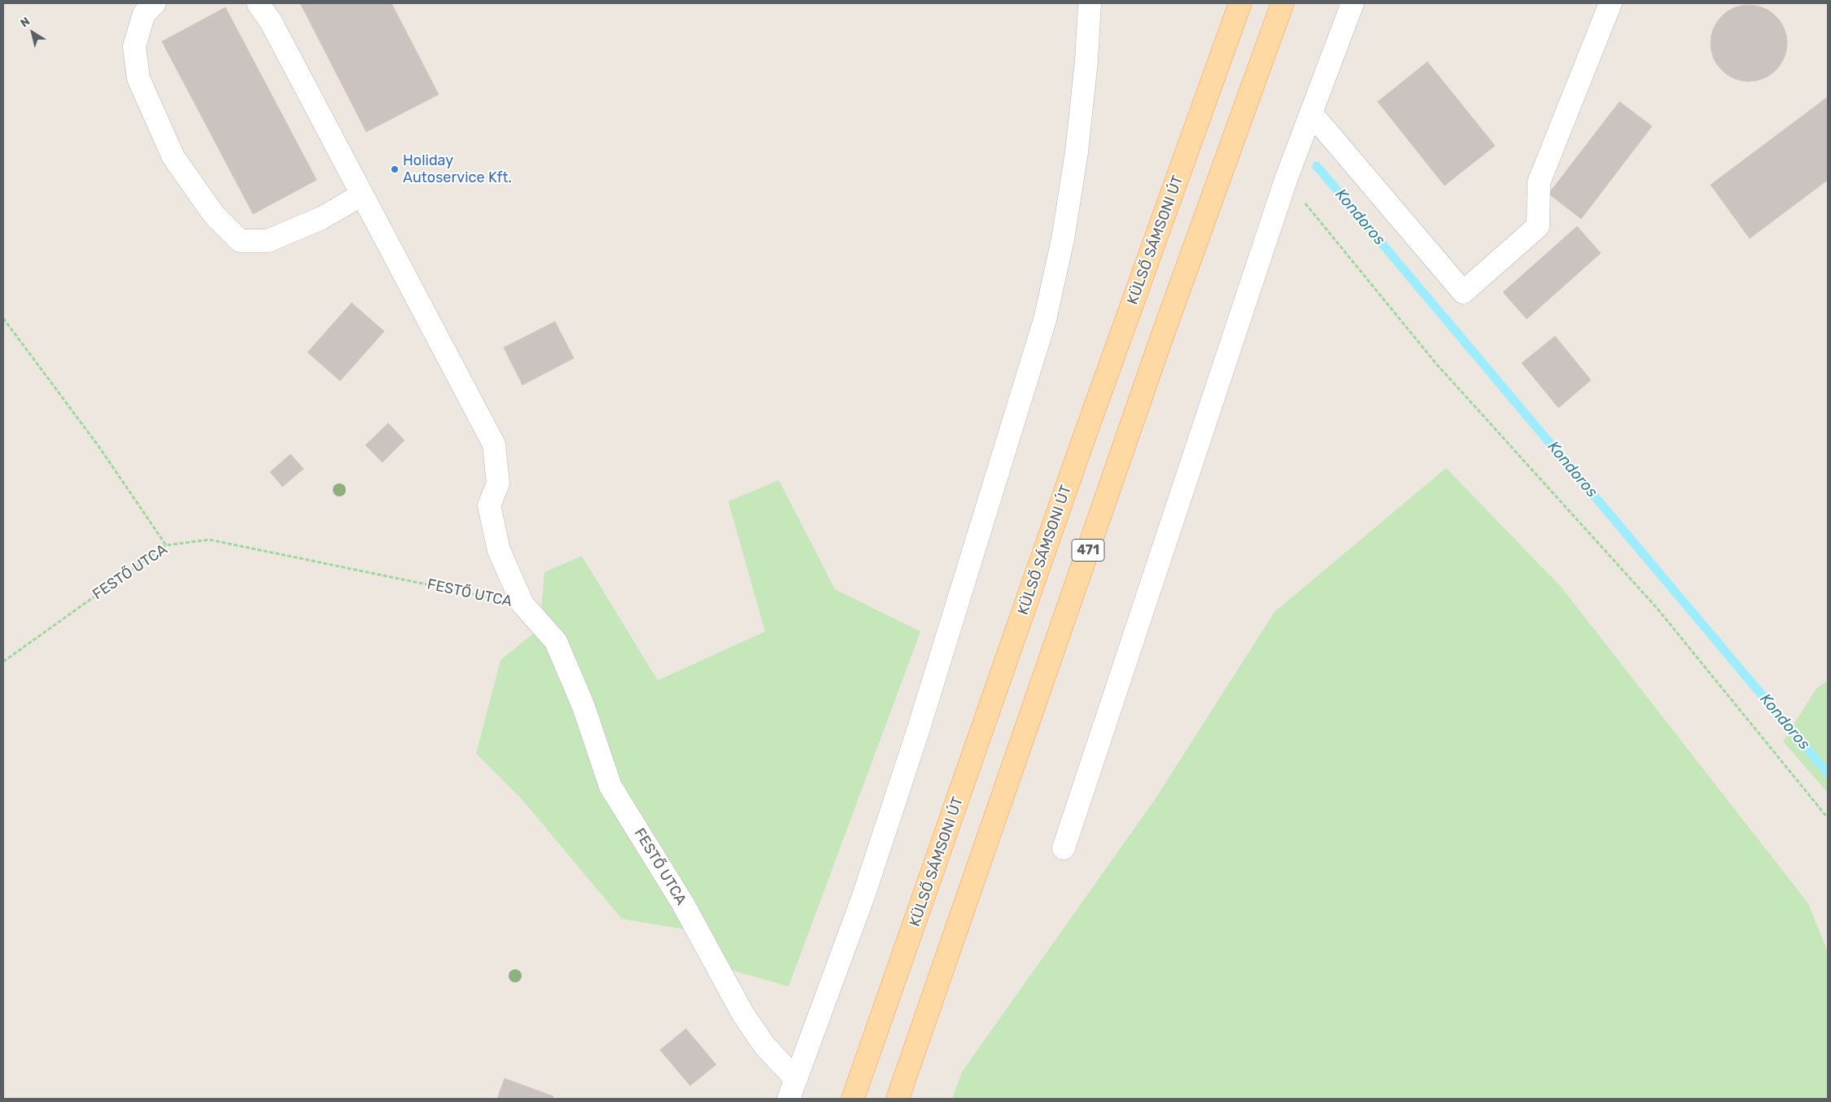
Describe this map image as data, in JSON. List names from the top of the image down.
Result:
{
  "streets": {
    "main road": ["KÜLSŐ SÁMSONI ÚT", "471"],
    "street": ["FESTŐ UTCA"]
  },
  "water": ["Kondoros"],
  "places": ["Holiday Autoservice Kft."],
  "north": "top left"
}
